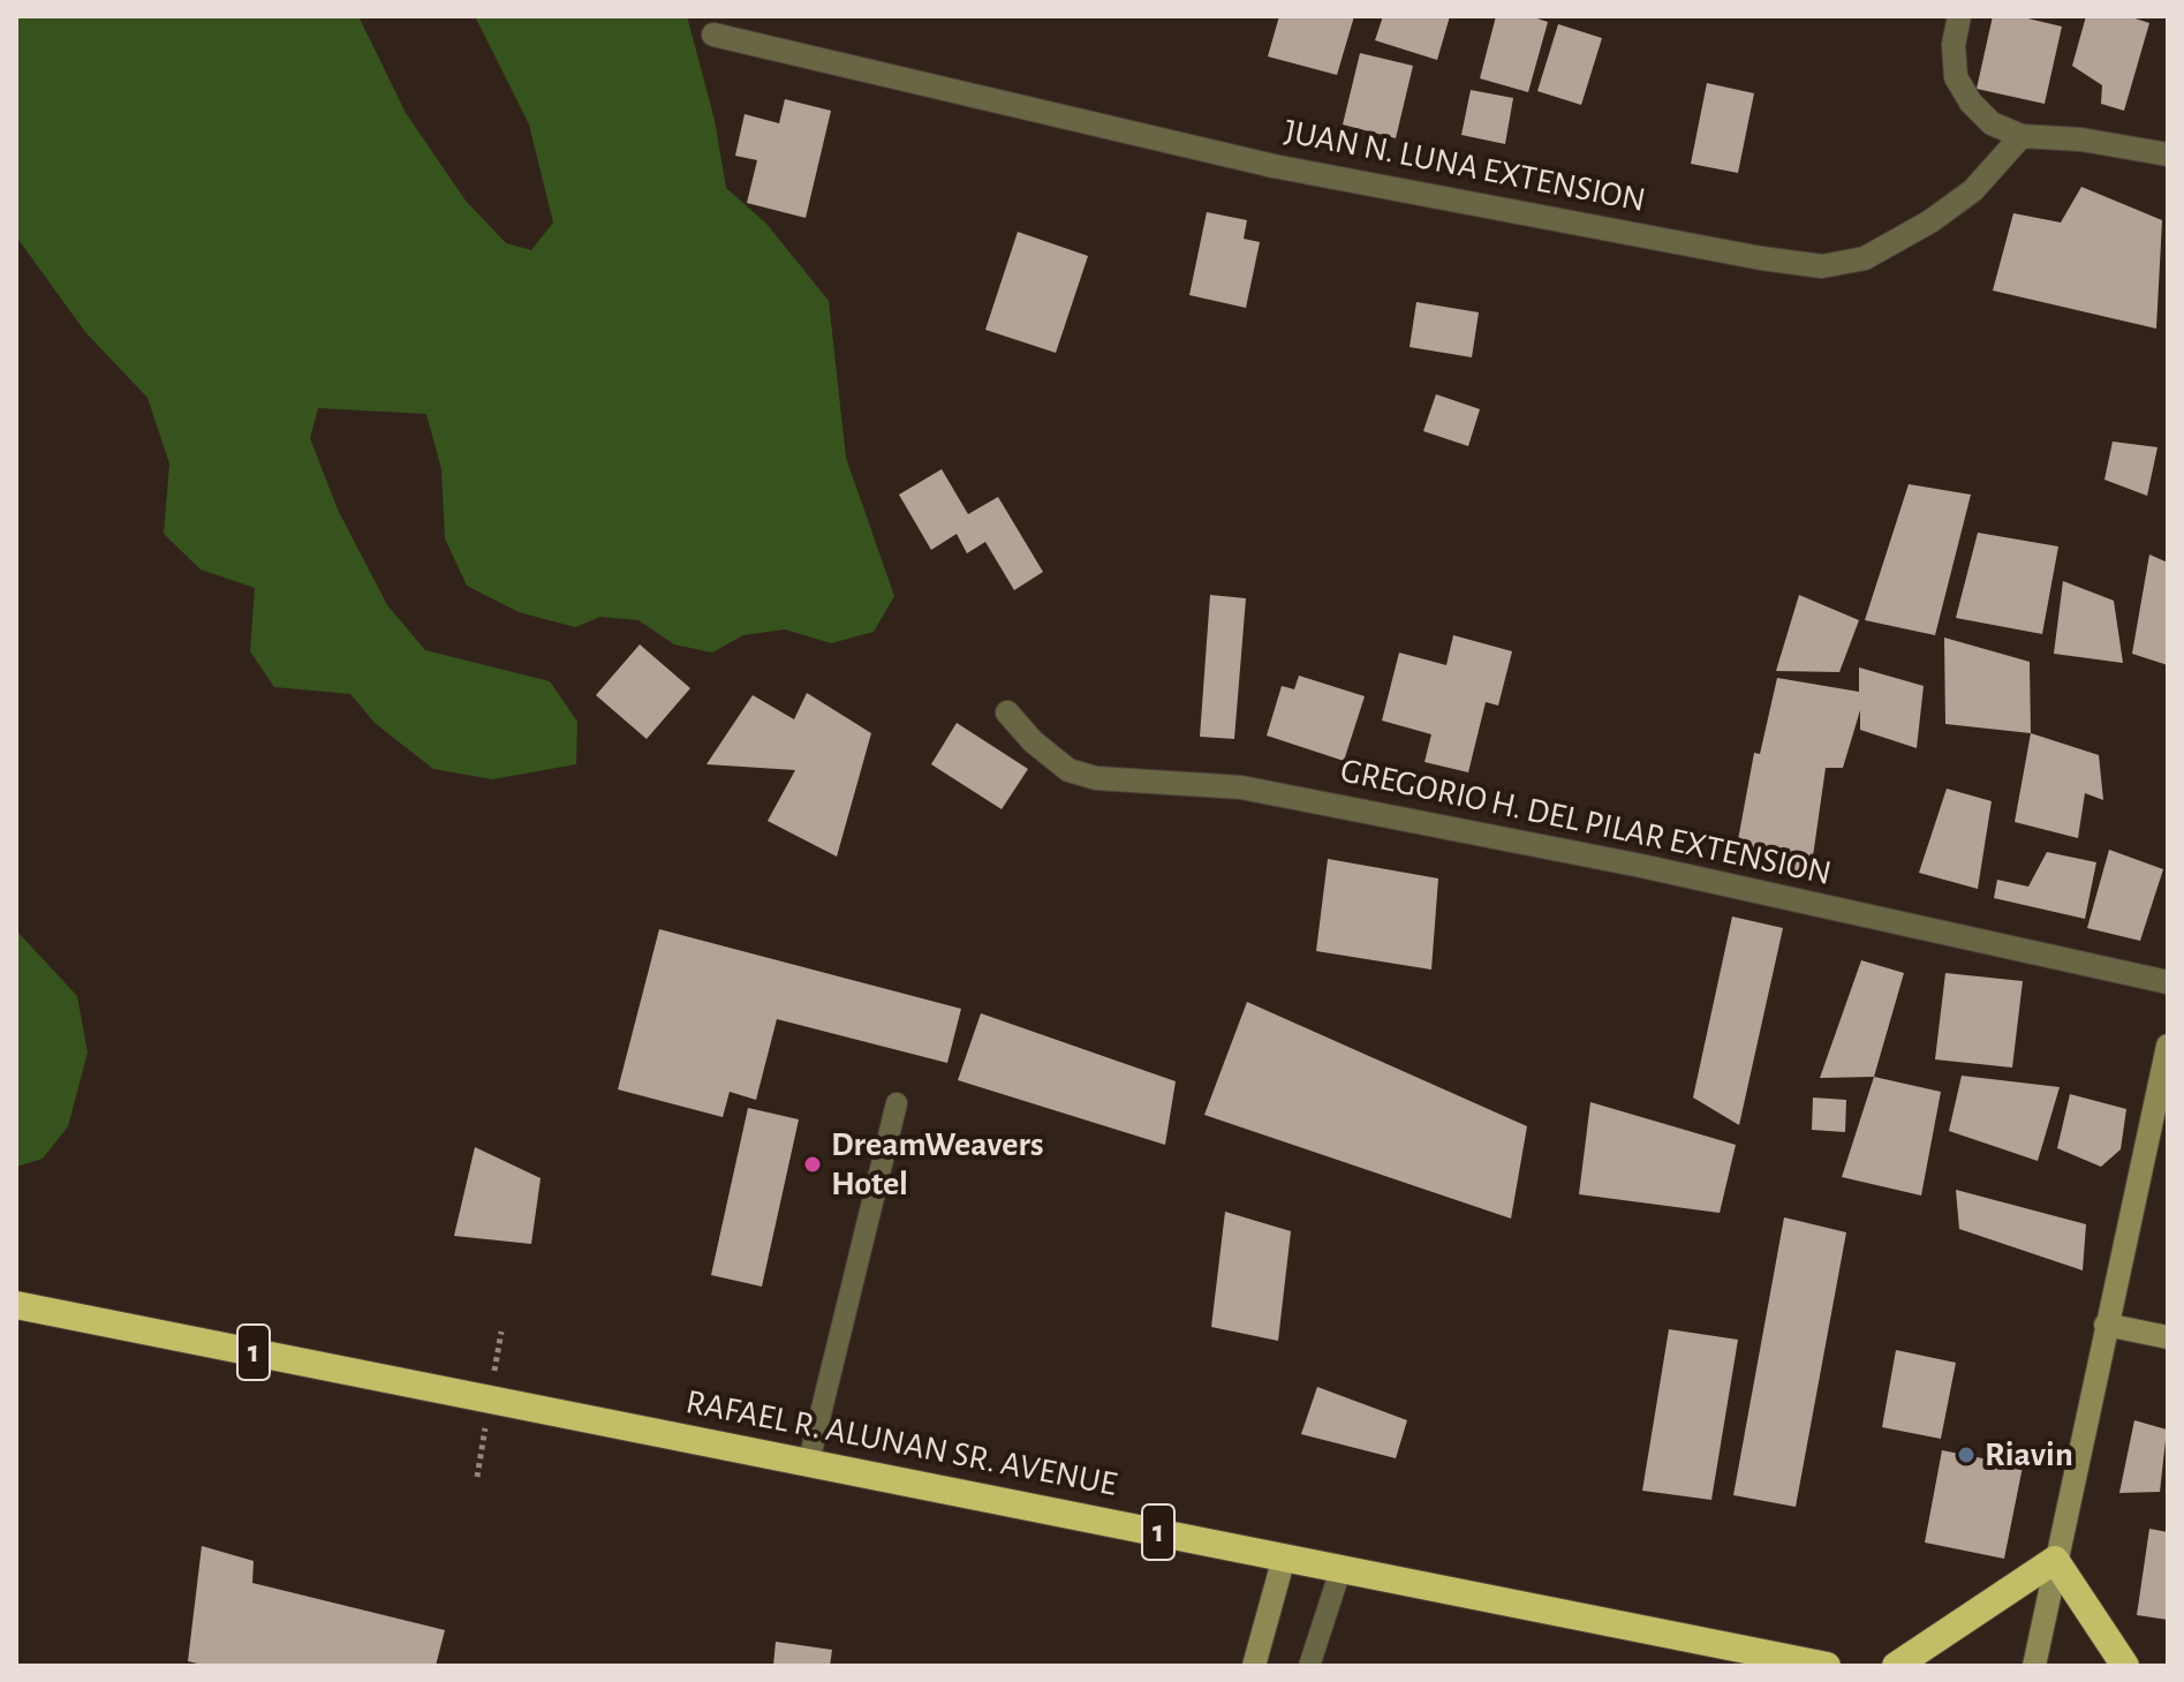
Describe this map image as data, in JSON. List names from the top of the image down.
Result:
{
  "streets": {
    "highway": ["1", "RAFAEL R. ALUNAN SR. AVENUE"],
    "street": ["JUAN N. LUNA EXTENSION", "GREGORIO H. DEL PILAR EXTENSION"]
  },
  "places": ["DreamWeavers Hotel", "Riavin"]
}
